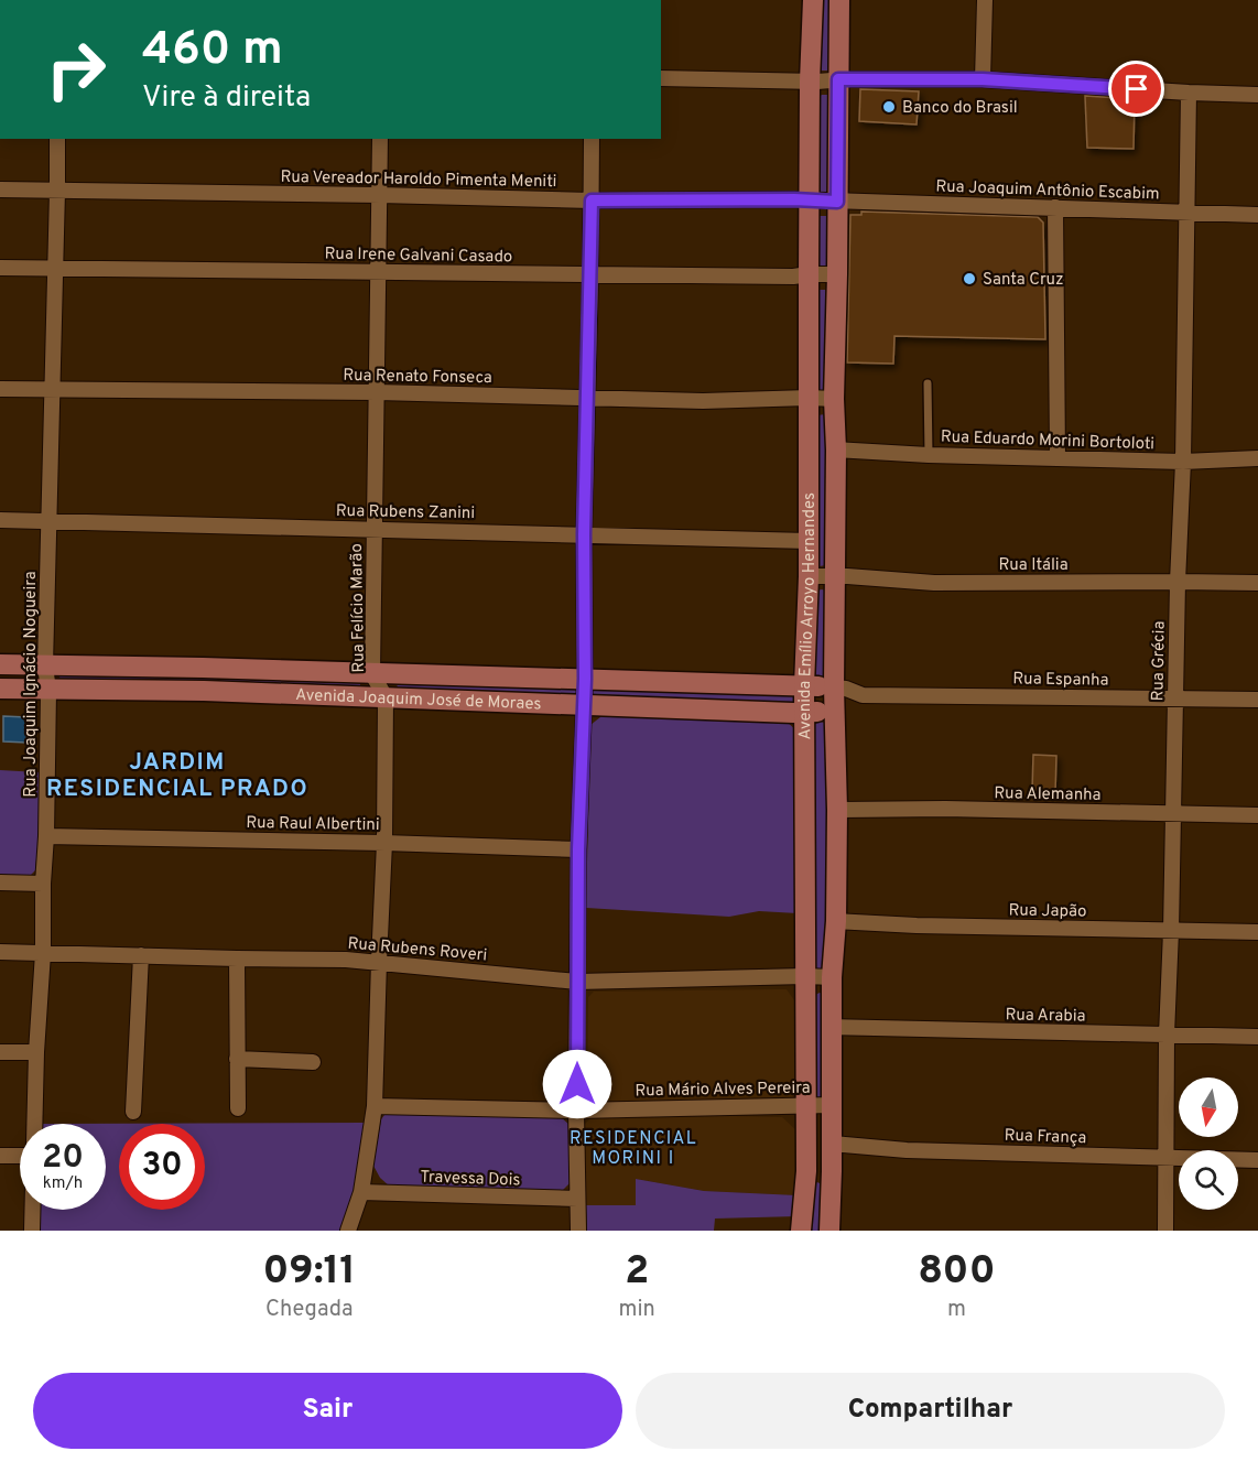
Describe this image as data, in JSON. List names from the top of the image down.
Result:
{
  "streets": {
    "main road": ["Avenida Emílio Arroyo Hernandes", "Avenida Joaquim José de Moraes"],
    "street": [
      "Rua Vereador Haroldo Pimenta Meniti",
      "Rua Joaquim Antônio Escabim",
      "Rua Irene Galvani Casado",
      "Rua Renato Fonseca",
      "Rua Eduardo Morini Bortoloti",
      "Rua Rubens Zanini",
      "Rua Itália",
      "Rua Felício Marão",
      "Rua Grécia",
      "Rua Espanha",
      "Rua Joaquim Ignácio Nogueira",
      "Rua Alemanha",
      "Rua Raul Albertini",
      "Rua Japão",
      "Rua Rubens Roveri",
      "Rua Arabia",
      "Rua Mário Alves Pereira",
      "Rua França",
      "Travessa Dois"
    ]
  },
  "crossings": [
    ["Rua Vereador Haroldo Pimenta Meniti", "Rua Joaquim Antônio Escabim"],
    ["Rua Vereador Haroldo Pimenta Meniti", "Rua Felício Marão"],
    ["Rua Vereador Haroldo Pimenta Meniti", "Avenida Emílio Arroyo Hernandes"],
    ["Rua Vereador Haroldo Pimenta Meniti", "Rua Joaquim Ignácio Nogueira"],
    ["Rua Joaquim Antônio Escabim", "Avenida Emílio Arroyo Hernandes"],
    ["Rua Joaquim Antônio Escabim", "Rua Grécia"],
    ["Rua Irene Galvani Casado", "Rua Felício Marão"],
    ["Rua Irene Galvani Casado", "Avenida Emílio Arroyo Hernandes"],
    ["Rua Irene Galvani Casado", "Rua Joaquim Ignácio Nogueira"],
    ["Rua Renato Fonseca", "Rua Felício Marão"],
    ["Rua Renato Fonseca", "Avenida Emílio Arroyo Hernandes"],
    ["Rua Renato Fonseca", "Rua Joaquim Ignácio Nogueira"],
    ["Rua Eduardo Morini Bortoloti", "Avenida Emílio Arroyo Hernandes"],
    ["Rua Eduardo Morini Bortoloti", "Rua Grécia"],
    ["Rua Rubens Zanini", "Rua Felício Marão"],
    ["Rua Rubens Zanini", "Avenida Emílio Arroyo Hernandes"],
    ["Rua Rubens Zanini", "Rua Joaquim Ignácio Nogueira"],
    ["Rua Itália", "Avenida Emílio Arroyo Hernandes"],
    ["Rua Itália", "Rua Grécia"],
    ["Rua Felício Marão", "Avenida Joaquim José de Moraes"],
    ["Rua Felício Marão", "Rua Raul Albertini"],
    ["Rua Felício Marão", "Rua Rubens Roveri"],
    ["Rua Felício Marão", "Rua Mário Alves Pereira"],
    ["Rua Felício Marão", "Travessa Dois"],
    ["Avenida Emílio Arroyo Hernandes", "Rua Espanha"],
    ["Avenida Emílio Arroyo Hernandes", "Avenida Joaquim José de Moraes"],
    ["Avenida Emílio Arroyo Hernandes", "Rua Alemanha"],
    ["Avenida Emílio Arroyo Hernandes", "Rua Japão"],
    ["Avenida Emílio Arroyo Hernandes", "Rua Rubens Roveri"],
    ["Avenida Emílio Arroyo Hernandes", "Rua Arabia"],
    ["Avenida Emílio Arroyo Hernandes", "Rua Mário Alves Pereira"],
    ["Avenida Emílio Arroyo Hernandes", "Rua França"],
    ["Rua Grécia", "Rua Espanha"],
    ["Rua Grécia", "Rua Alemanha"],
    ["Rua Grécia", "Rua Japão"],
    ["Rua Grécia", "Rua Arabia"],
    ["Rua Grécia", "Rua França"],
    ["Rua Espanha", "Avenida Joaquim José de Moraes"],
    ["Rua Joaquim Ignácio Nogueira", "Avenida Joaquim José de Moraes"],
    ["Rua Joaquim Ignácio Nogueira", "Rua Raul Albertini"],
    ["Rua Joaquim Ignácio Nogueira", "Rua Rubens Roveri"]
  ],
  "districts": ["JARDIM RESIDENCIAL PRADO", "RESIDENCIAL MORINI I"],
  "places": ["Banco do Brasil", "Santa Cruz"],
  "north": "bottom",
  "page": {
    "turn": ["460 m", "Vire à direita"],
    "speed": "20 km/h",
    "limit": "30",
    "eta": [
      "09:11",
      "Chegada",
      "2",
      "min",
      "800",
      "m"
    ],
    "buttons": ["Sair", "Compartilhar"]
  }
}
